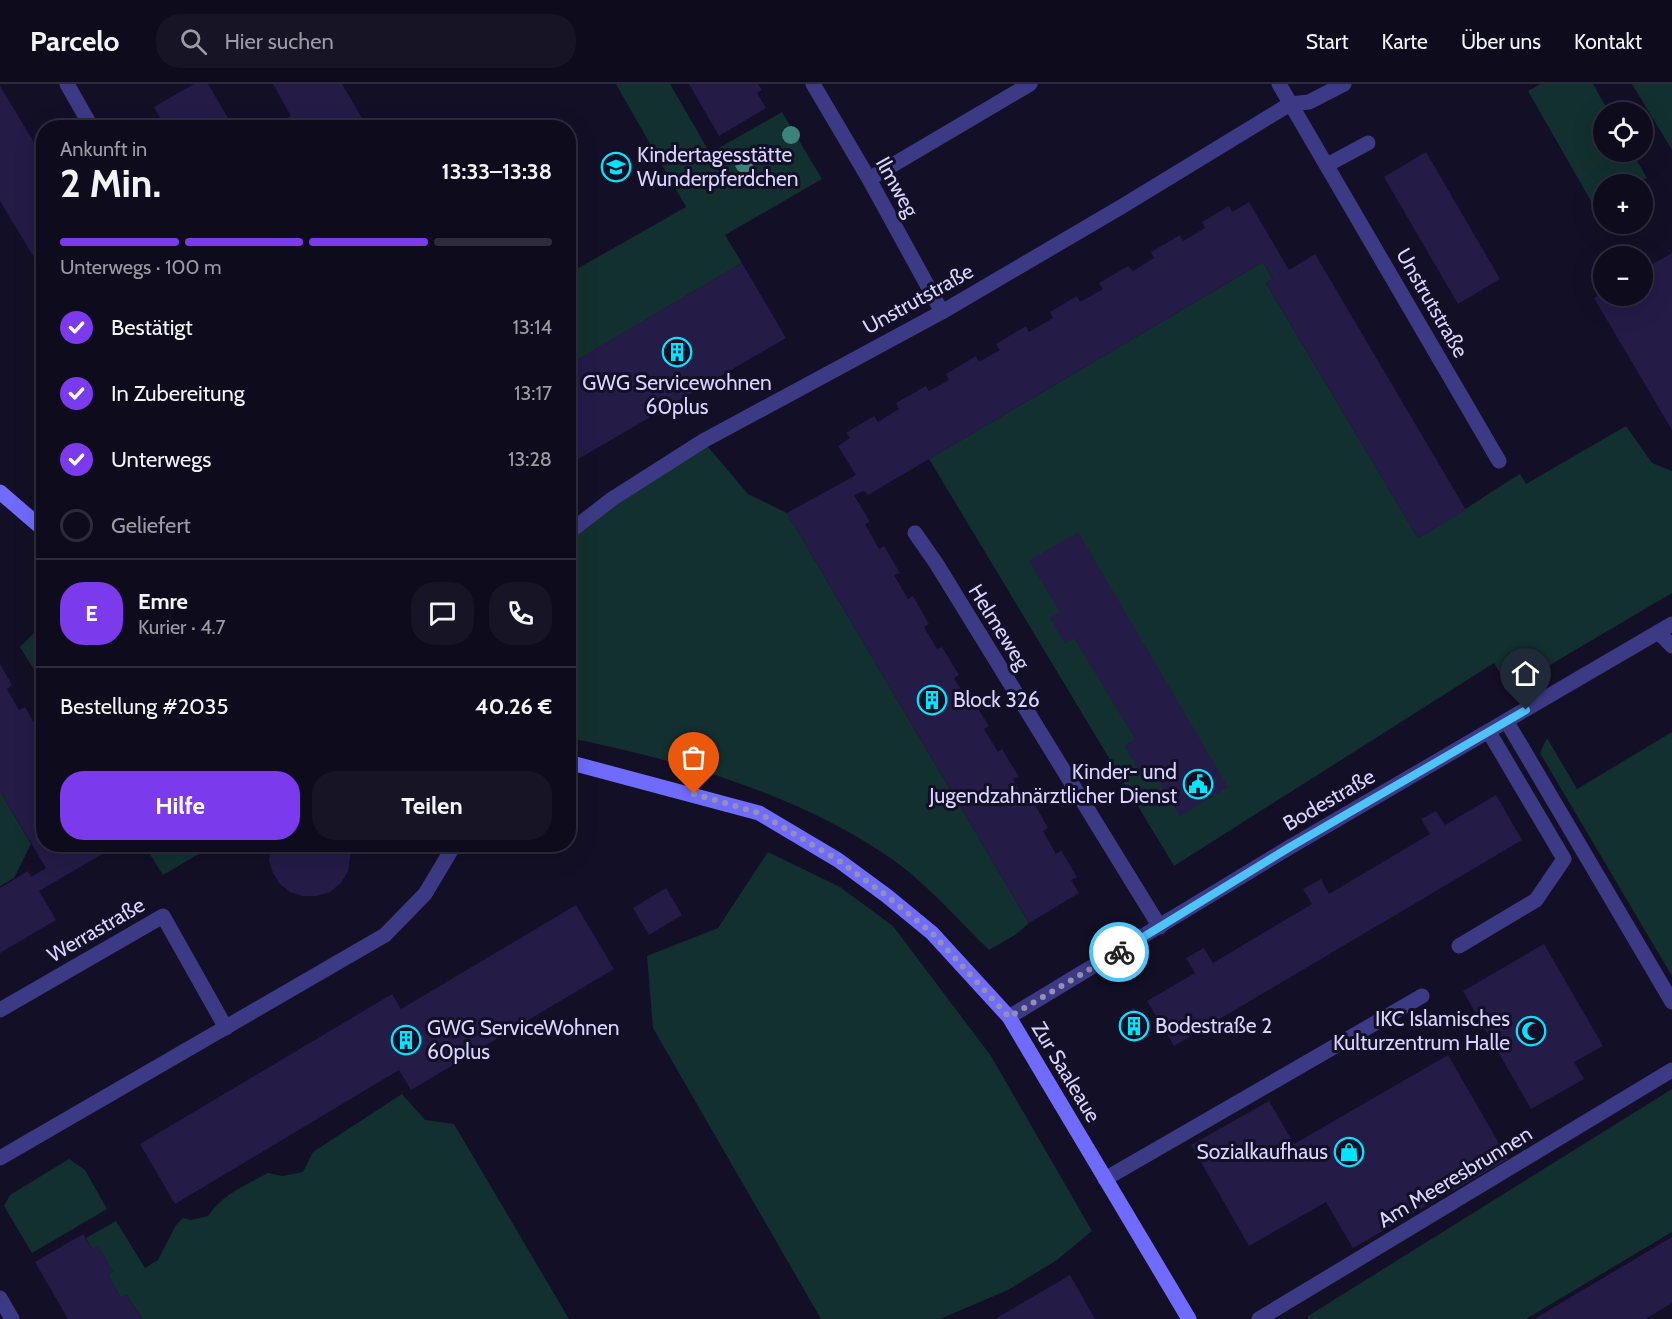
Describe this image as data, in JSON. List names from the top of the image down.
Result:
{
  "streets": {
    "street": [
      "Ilmweg",
      "Unstrutstraße",
      "Helmeweg",
      "Bodestraße",
      "Werrastraße",
      "Zur Saaleaue",
      "Am Meeresbrunnen"
    ]
  },
  "crossings": [
    ["Ilmweg", "Unstrutstraße"],
    ["Helmeweg", "Bodestraße"],
    ["Bodestraße", "Zur Saaleaue"]
  ],
  "places": {
    "school or university": ["Kindertagesstätte Wunderpferdchen"],
    "building": [
      "GWG Servicewohnen 60plus",
      "Block 326",
      "Bodestraße 2",
      "GWG ServiceWohnen 60plus"
    ],
    "public building": ["Kinder- und Jugendzahnärztlicher Dienst"],
    "mosque": ["IKC Islamisches Kulturzentrum Halle"],
    "shop": ["Sozialkaufhaus"]
  },
  "page": {
    "header": "Parcelo",
    "search": "Hier suchen",
    "nav": [
      "Start",
      "Karte",
      "Über uns",
      "Kontakt"
    ],
    "map_buttons": ["+", "−"],
    "heading": ["2 Min.", "Ankunft in", "13:33–13:38"],
    "panel": [
      "Emre",
      "Kurier · 4.7",
      "Bestellung #2035",
      "40.26 €"
    ],
    "bar": "Unterwegs · 100 m",
    "list": [
      ["Bestätigt", "13:14"],
      ["In Zubereitung", "13:17"],
      ["Unterwegs", "13:28"],
      "Geliefert"
    ],
    "round": "E",
    "buttons": ["Hilfe", "Teilen"]
  }
}
